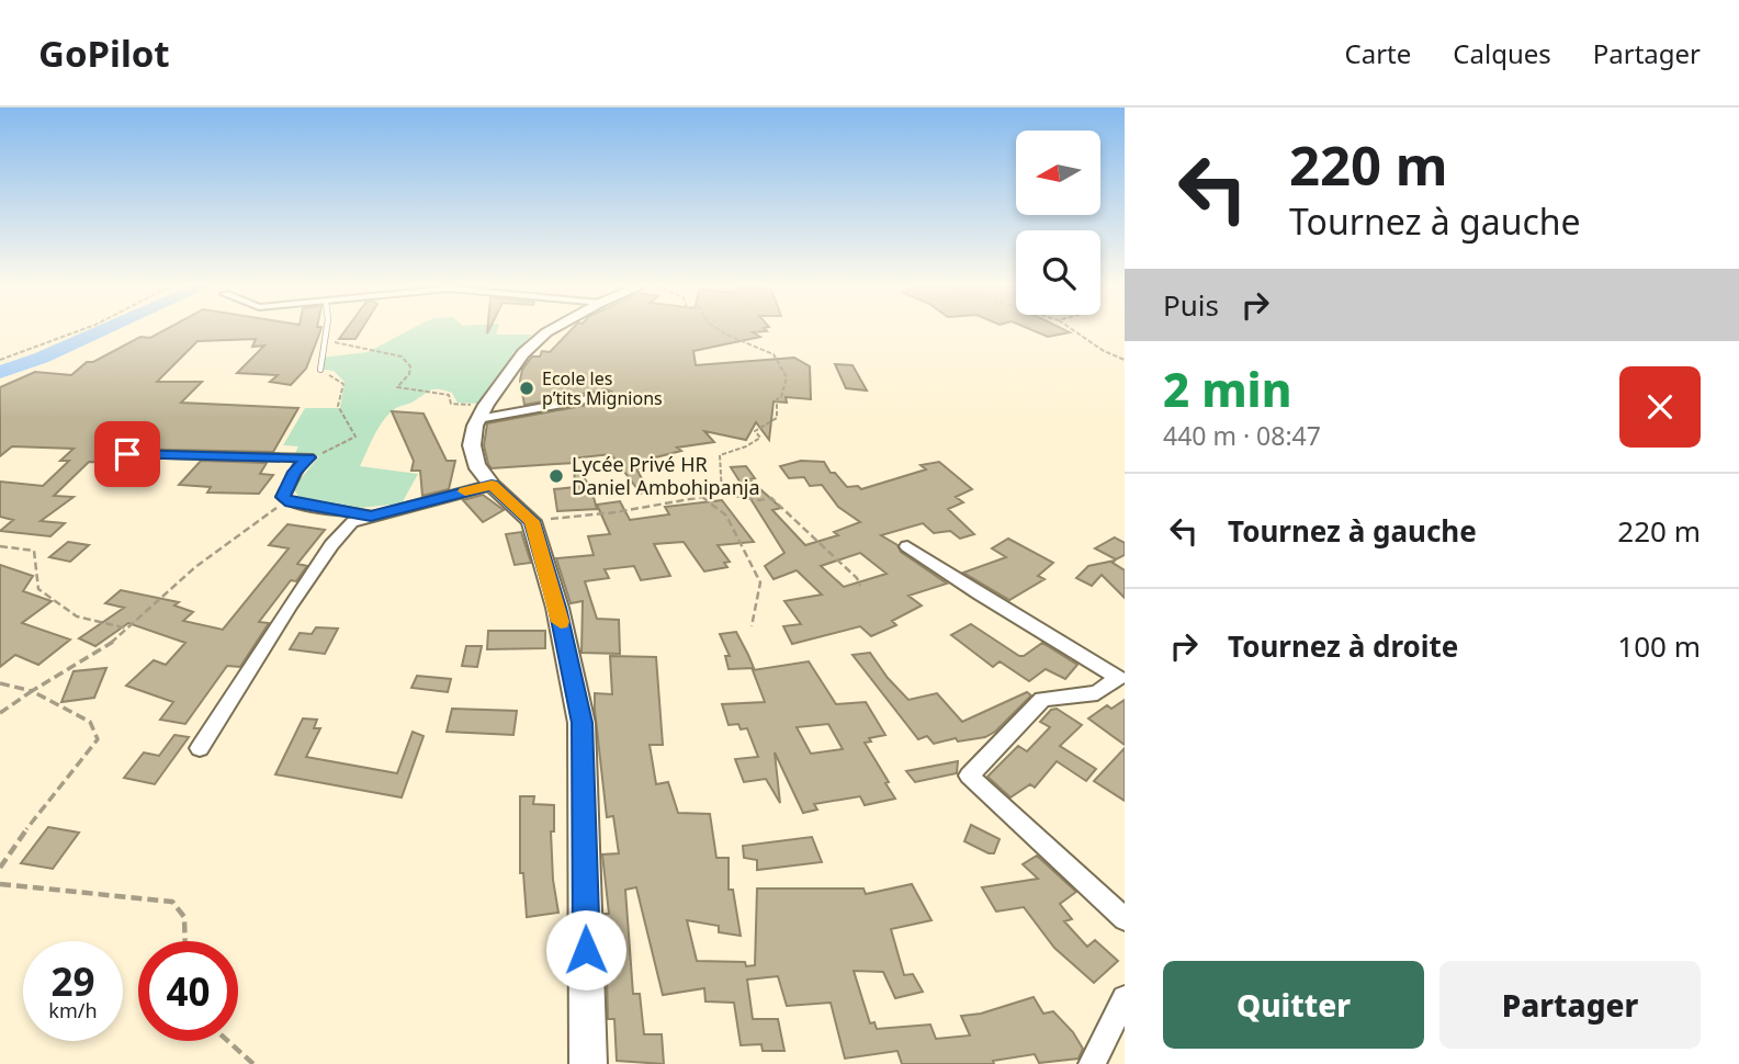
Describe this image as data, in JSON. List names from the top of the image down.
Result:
{
  "places": ["Ecole les p’tits Mignions", "Lycée Privé HR Daniel Ambohipanja"],
  "north": "left",
  "page": {
    "header": "GoPilot",
    "nav": ["Carte", "Calques", "Partager"],
    "turn": ["220 m", "Tournez à gauche"],
    "then": "Puis",
    "heading": ["2 min", "440 m · 08:47"],
    "list": [
      {
        "name": "Tournez à gauche",
        "value": "220 m"
      },
      {
        "name": "Tournez à droite",
        "value": "100 m"
      }
    ],
    "speed": "29 km/h",
    "limit": "40",
    "buttons": ["Quitter", "Partager"]
  }
}
